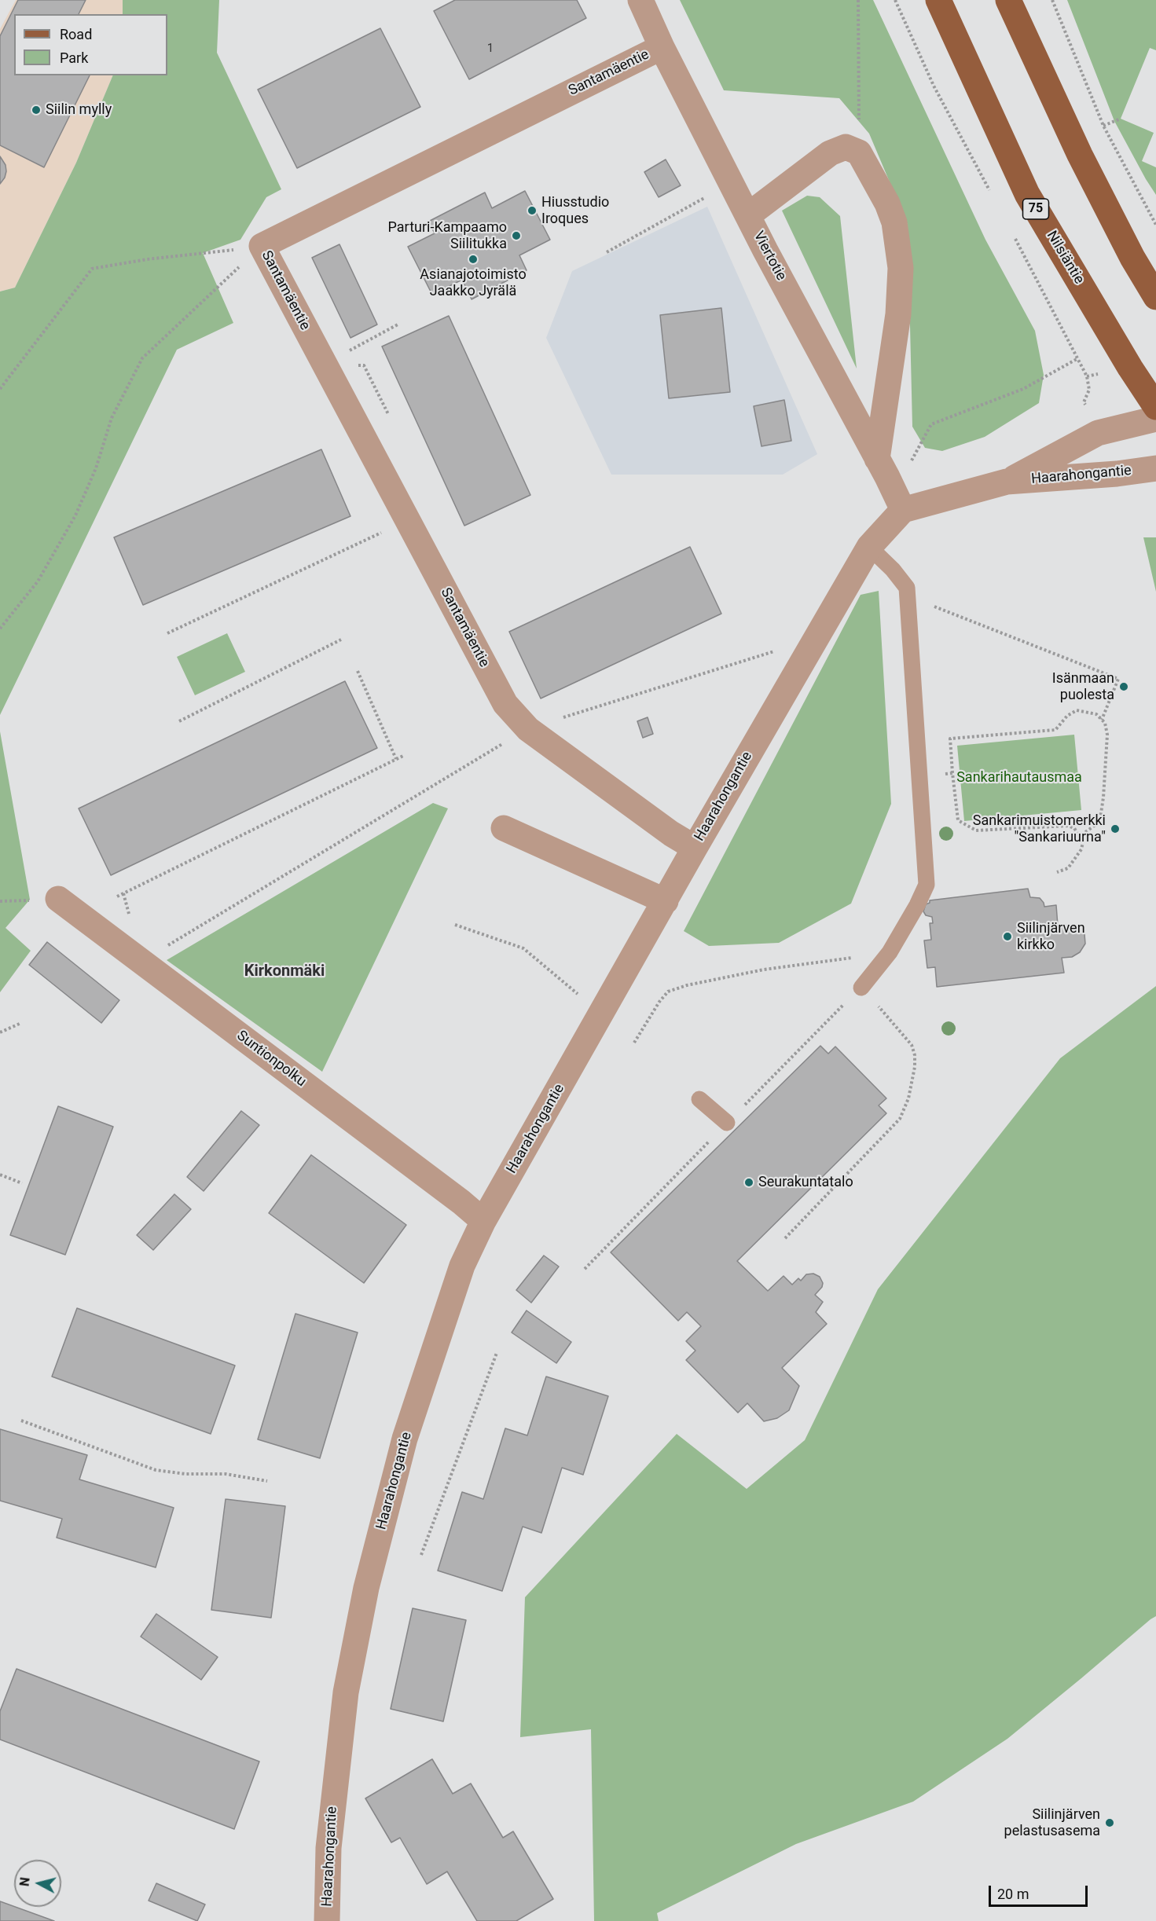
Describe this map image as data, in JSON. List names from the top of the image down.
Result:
{
  "streets": {
    "main road": ["75", "Nilsiäntie"],
    "street": [
      "Santamäentie",
      "Viertotie",
      "Haarahongantie",
      "Suntionpolku"
    ]
  },
  "crossings": [
    ["Santamäentie", "Viertotie"],
    ["Santamäentie", "Haarahongantie"],
    ["Viertotie", "Haarahongantie"],
    ["Haarahongantie", "Suntionpolku"]
  ],
  "districts": ["Kirkonmäki"],
  "parks": ["Sankarihautausmaa"],
  "places": [
    "Siilin mylly",
    "Hiusstudio Iroques",
    "Parturi-Kampaamo Siilitukka",
    "Asianajotoimisto Jaakko Jyrälä",
    "Isänmaan puolesta",
    "Sankarimuistomerkki \"Sankariuurna\"",
    "Siilinjärven kirkko",
    "Seurakuntatalo",
    "Siilinjärven pelastusasema"
  ],
  "house_numbers": ["1"],
  "legend": ["Road", "Park"],
  "scale_bar": "20 m",
  "north": "left"
}
